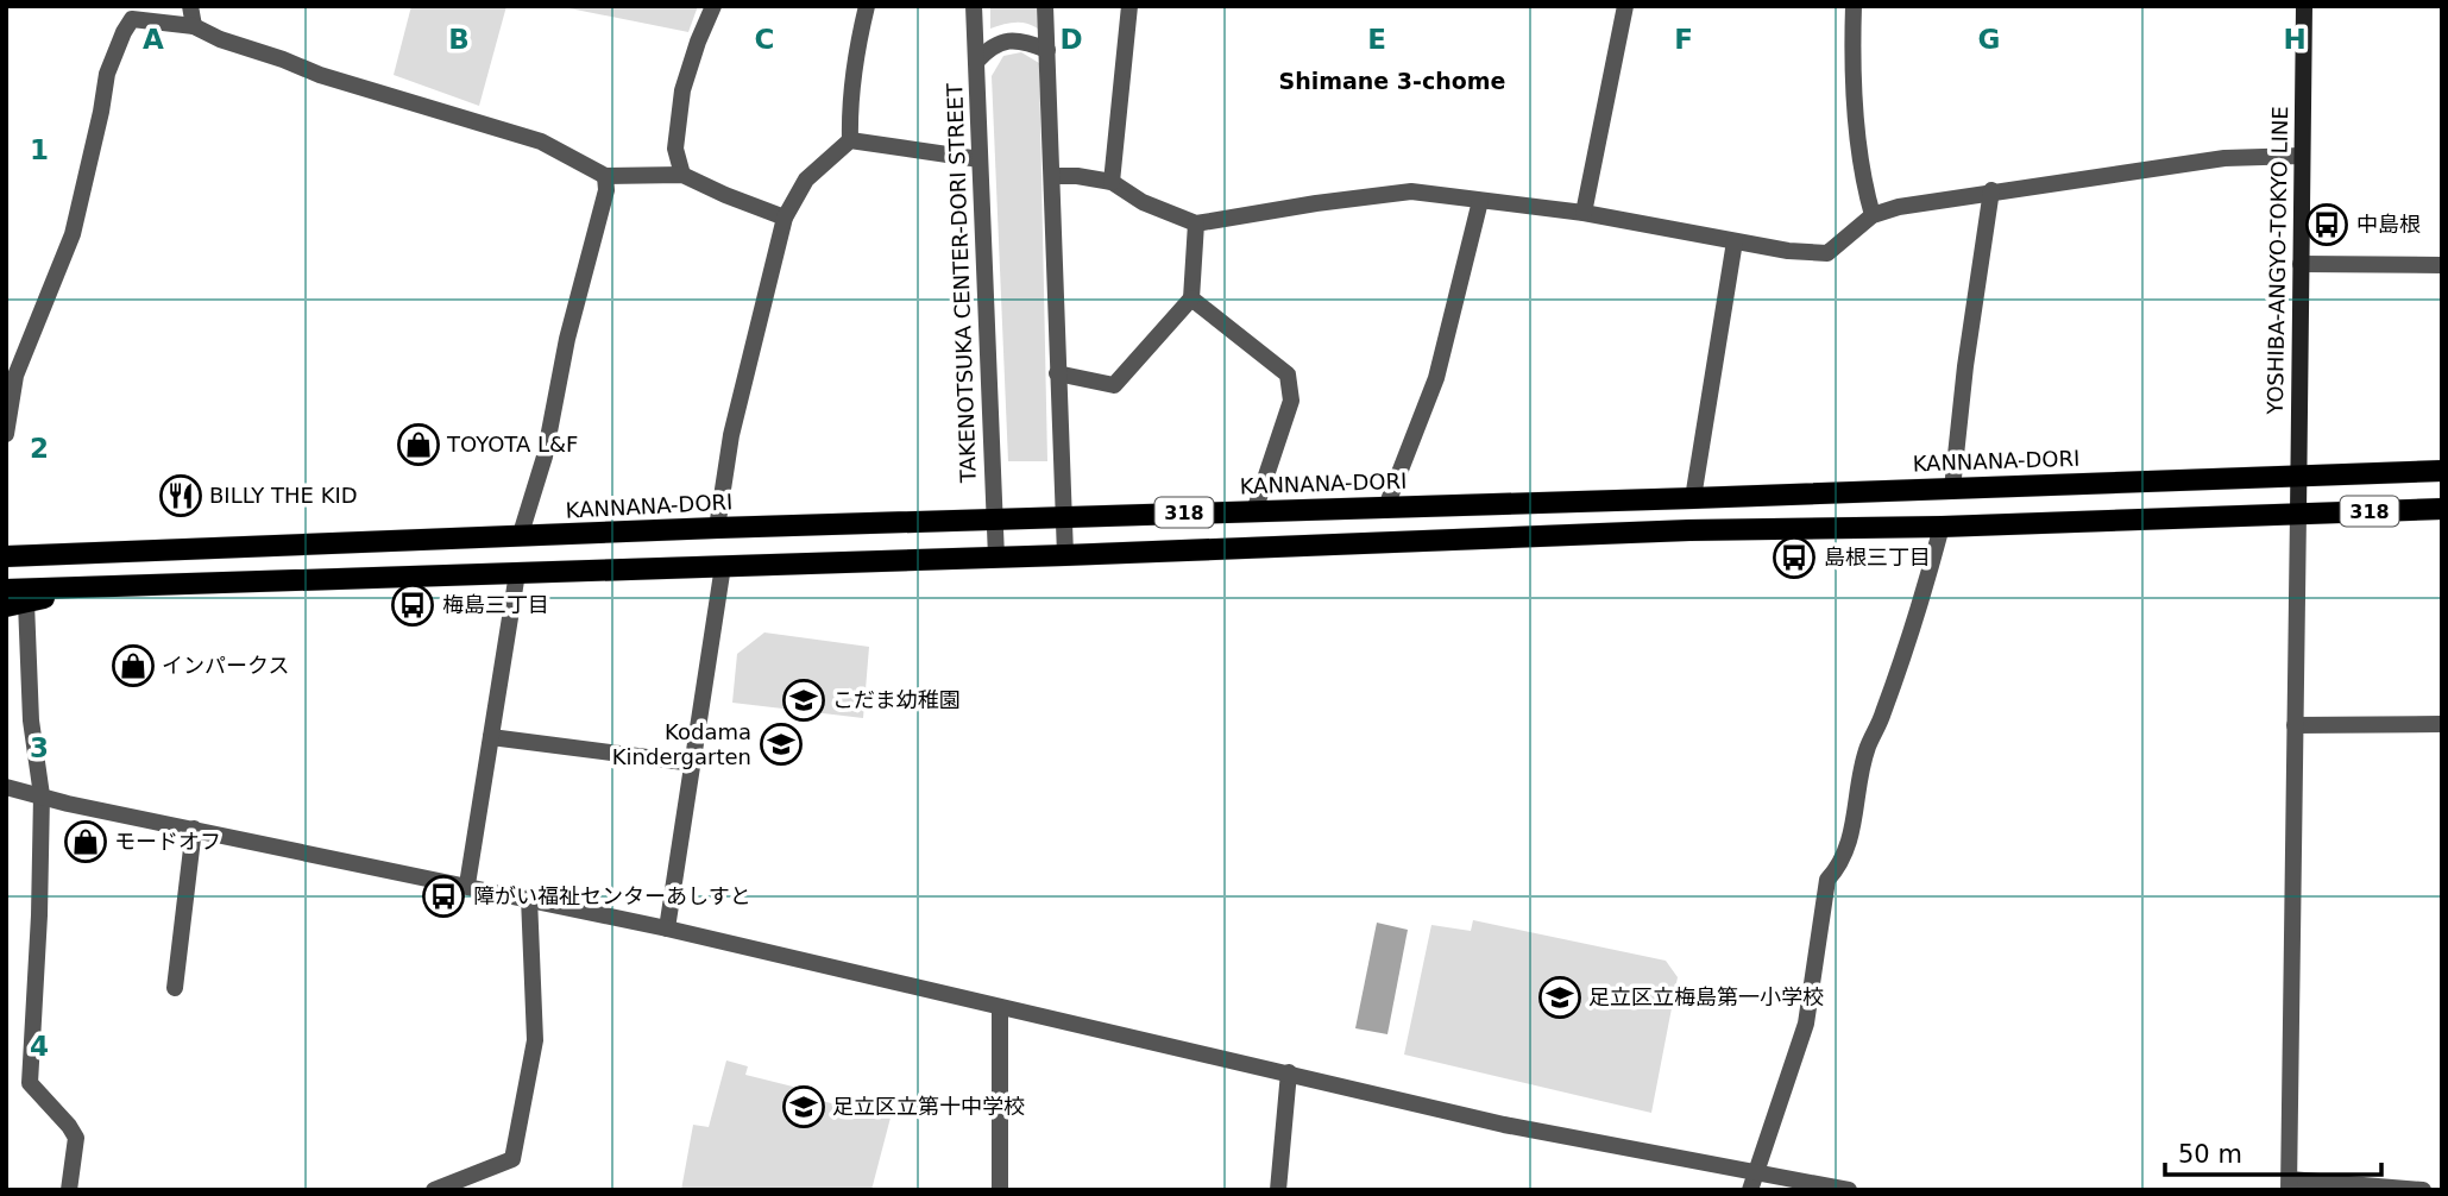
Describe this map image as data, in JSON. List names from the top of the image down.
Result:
{
  "streets": {
    "main road": ["YOSHIBA-ANGYO-TOKYO LINE", "KANNANA-DORI", "318"],
    "street": ["TAKENOTSUKA CENTER-DORI STREET"]
  },
  "crossings": [
    ["YOSHIBA-ANGYO-TOKYO LINE", "KANNANA-DORI"],
    ["YOSHIBA-ANGYO-TOKYO LINE", "318"],
    ["TAKENOTSUKA CENTER-DORI STREET", "KANNANA-DORI"],
    ["TAKENOTSUKA CENTER-DORI STREET", "318"]
  ],
  "districts": ["Shimane 3-chome"],
  "places": {
    "bus stop": [
      "中島根",
      "島根三丁目",
      "梅島三丁目",
      "障がい福祉センターあしすと"
    ],
    "shop": ["TOYOTA L&F", "インパークス", "モードオフ"],
    "restaurant": ["BILLY THE KID"],
    "school or university": [
      "こだま幼稚園",
      "Kodama Kindergarten",
      "足立区立梅島第一小学校",
      "足立区立第十中学校"
    ]
  },
  "scale_bar": "50 m",
  "grid": {
    "columns": [
      "A",
      "B",
      "C",
      "D",
      "E",
      "F",
      "G",
      "H"
    ],
    "rows": [
      "1",
      "2",
      "3",
      "4"
    ]
  }
}
